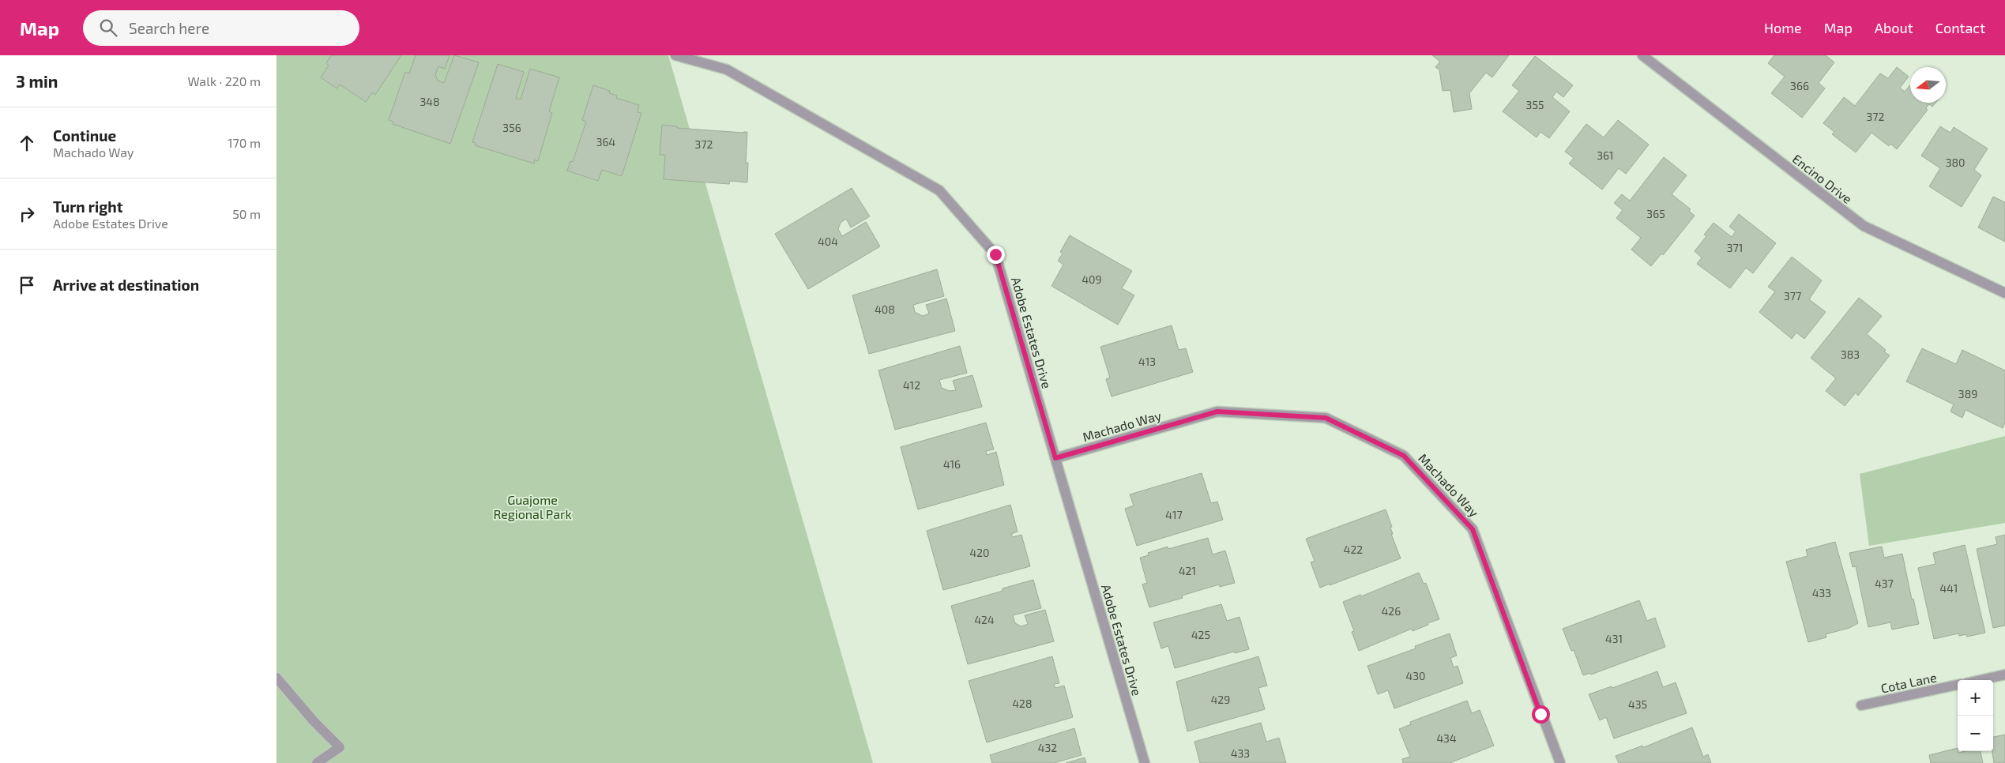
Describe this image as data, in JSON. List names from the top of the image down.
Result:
{
  "streets": {
    "street": [
      "Encino Drive",
      "Adobe Estates Drive",
      "Machado Way",
      "Cota Lane"
    ]
  },
  "crossings": [
    ["Adobe Estates Drive", "Machado Way"]
  ],
  "parks": ["Guajome Regional Park"],
  "house_numbers": [
    "366",
    "348",
    "355",
    "372",
    "356",
    "364",
    "372",
    "361",
    "380",
    "365",
    "404",
    "371",
    "409",
    "377",
    "408",
    "383",
    "413",
    "412",
    "389",
    "416",
    "417",
    "422",
    "420",
    "421",
    "437",
    "441",
    "433",
    "426",
    "424",
    "425",
    "431",
    "430",
    "429",
    "428",
    "435",
    "434",
    "432",
    "433"
  ],
  "north": "left",
  "page": {
    "header": "Map",
    "search": "Search here",
    "nav": [
      "Home",
      "Map",
      "About",
      "Contact"
    ],
    "heading": ["3 min", "Walk · 220 m"],
    "list": [
      ["Continue", "Machado Way", "170 m"],
      ["Turn right", "Adobe Estates Drive", "50 m"],
      "Arrive at destination"
    ],
    "map_buttons": ["+", "−"]
  }
}
